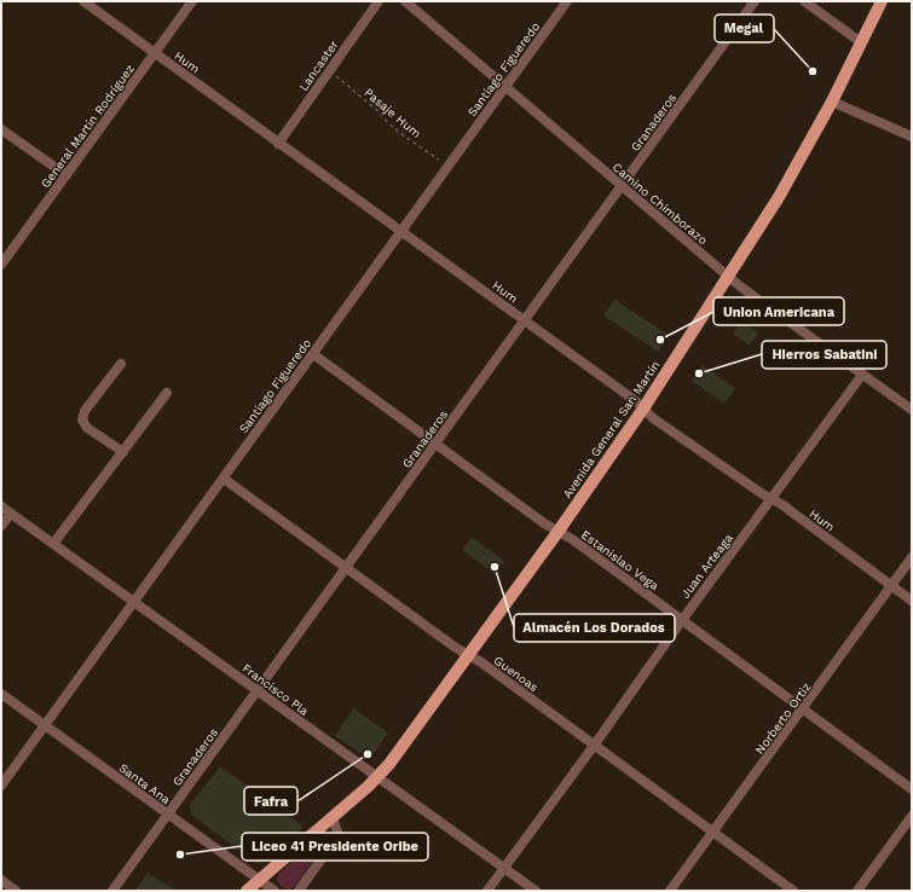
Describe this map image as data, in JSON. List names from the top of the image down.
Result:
{
  "streets": {
    "main road": ["Avenida General San Martín"],
    "street": [
      "Hum",
      "Lancaster",
      "Santiago Figueredo",
      "Granaderos",
      "General Martín Rodríguez",
      "Camino Chimborazo",
      "Estanislao Vega",
      "Juan Arteaga",
      "Guenoas",
      "Francisco Pla",
      "Norberto Ortiz",
      "Santa Ana"
    ],
    "path": ["Pasaje Hum"]
  },
  "crossings": [
    ["Hum", "Lancaster"],
    ["Hum", "Santiago Figueredo"],
    ["Hum", "Granaderos"],
    ["Hum", "General Martín Rodríguez"],
    ["Hum", "Avenida General San Martín"],
    ["Hum", "Juan Arteaga"],
    ["Hum", "Norberto Ortiz"],
    ["Lancaster", "Pasaje Hum"],
    ["Santiago Figueredo", "Pasaje Hum"],
    ["Santiago Figueredo", "Camino Chimborazo"],
    ["Santiago Figueredo", "Estanislao Vega"],
    ["Santiago Figueredo", "Guenoas"],
    ["Santiago Figueredo", "Francisco Pla"],
    ["Santiago Figueredo", "Santa Ana"],
    ["Granaderos", "Camino Chimborazo"],
    ["Granaderos", "Estanislao Vega"],
    ["Granaderos", "Guenoas"],
    ["Granaderos", "Francisco Pla"],
    ["Granaderos", "Santa Ana"],
    ["Camino Chimborazo", "Avenida General San Martín"],
    ["Camino Chimborazo", "Juan Arteaga"],
    ["Avenida General San Martín", "Estanislao Vega"],
    ["Avenida General San Martín", "Guenoas"],
    ["Avenida General San Martín", "Francisco Pla"],
    ["Avenida General San Martín", "Santa Ana"],
    ["Estanislao Vega", "Juan Arteaga"],
    ["Estanislao Vega", "Norberto Ortiz"],
    ["Juan Arteaga", "Guenoas"],
    ["Juan Arteaga", "Francisco Pla"],
    ["Guenoas", "Norberto Ortiz"]
  ],
  "places": [
    "Megal",
    "Union Americana",
    "Hierros Sabatini",
    "Almacén Los Dorados",
    "Fafra",
    "Liceo 41 Presidente Oribe"
  ]
}
